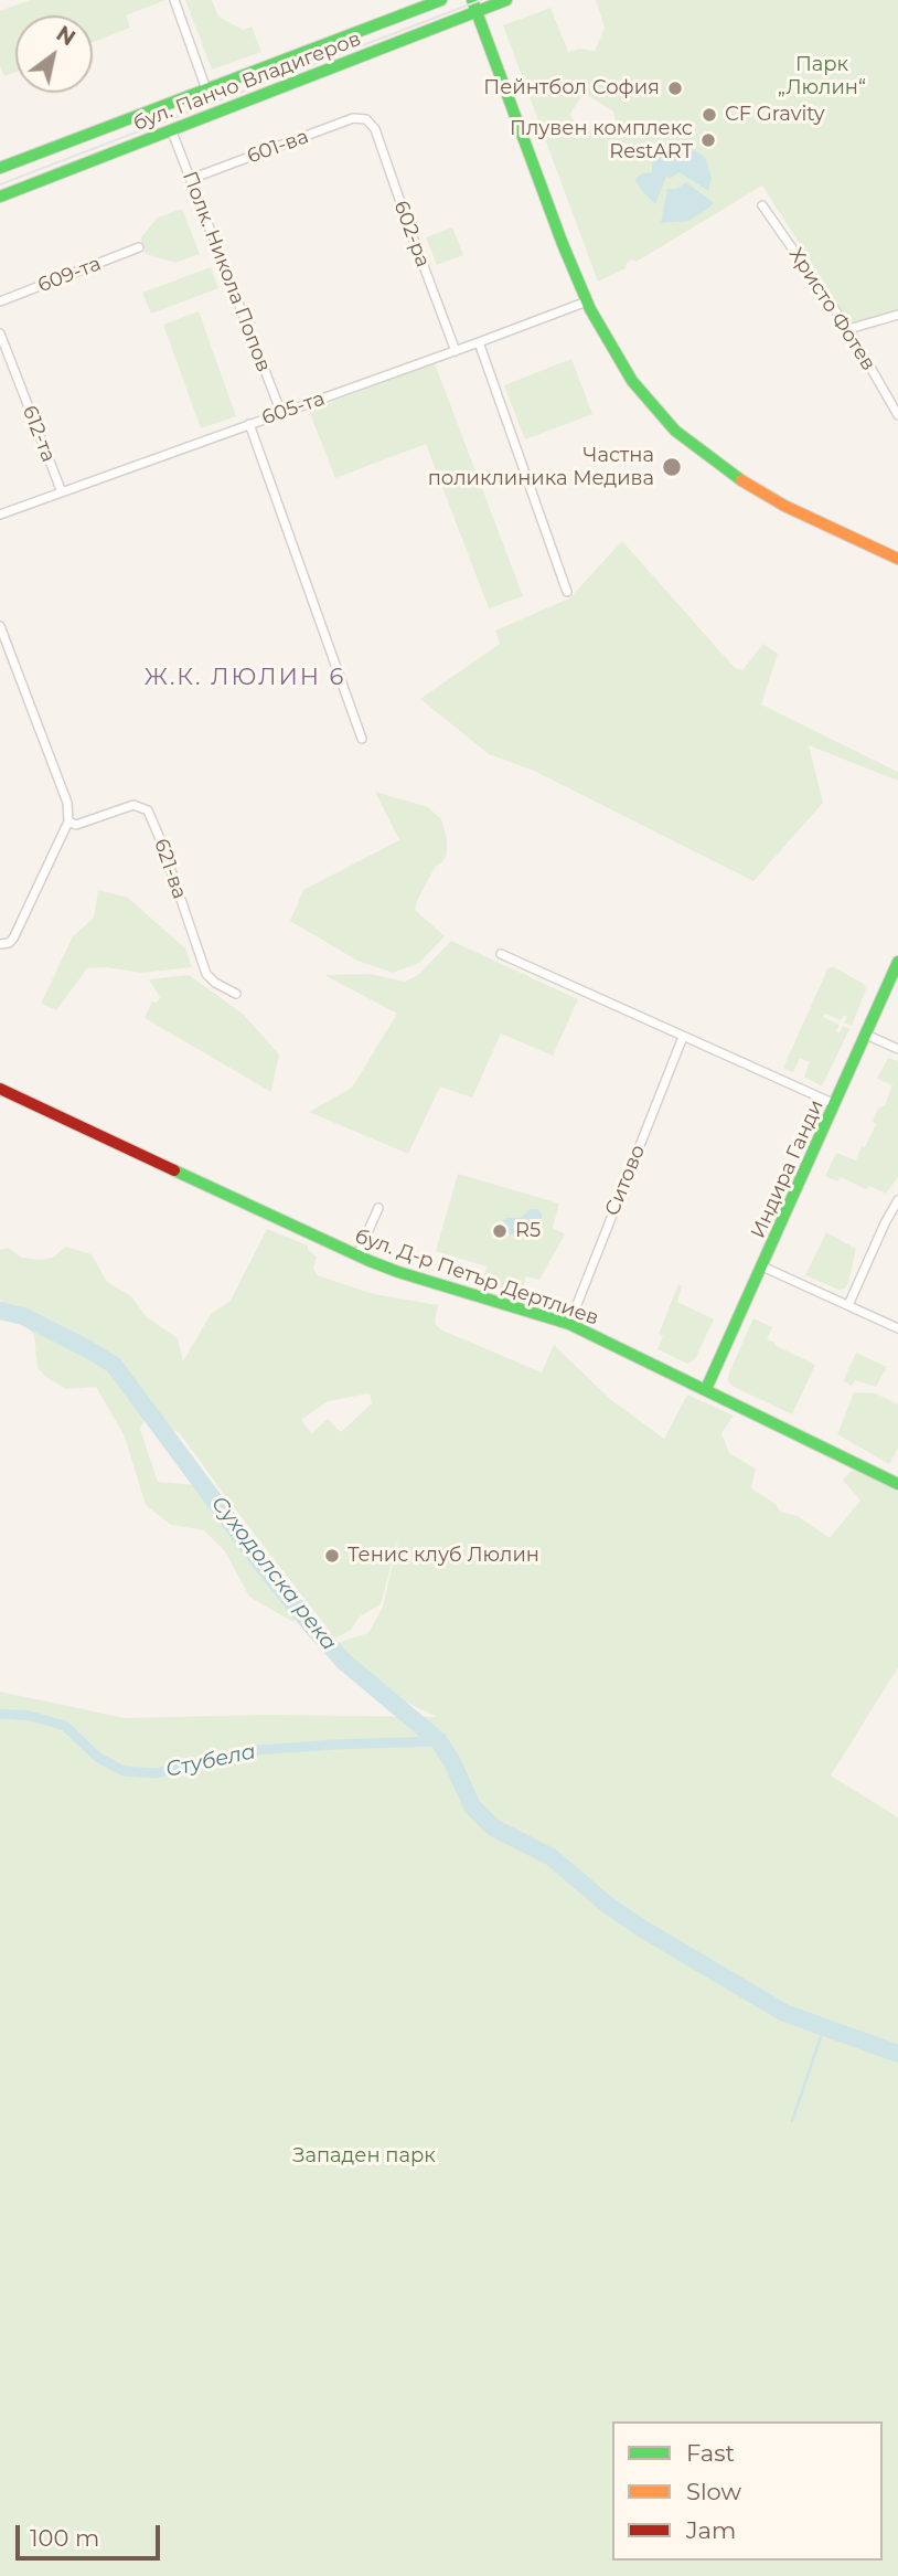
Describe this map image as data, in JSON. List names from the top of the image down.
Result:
{
  "streets": {
    "main road": ["бул. Панчо Владигеров", "Индира Ганди", "бул. Д-р Петър Дертлиев"],
    "street": [
      "601-ва",
      "602-ра",
      "Полк. Никола Попов",
      "609-та",
      "Христо Фотев",
      "605-та",
      "612-та",
      "621-ва",
      "Ситово"
    ]
  },
  "crossings": [
    ["бул. Панчо Владигеров", "Полк. Никола Попов"],
    ["601-ва", "602-ра"],
    ["601-ва", "Полк. Никола Попов"],
    ["602-ра", "605-та"],
    ["Полк. Никола Попов", "605-та"],
    ["605-та", "612-та"],
    ["Индира Ганди", "бул. Д-р Петър Дертлиев"],
    ["Ситово", "бул. Д-р Петър Дертлиев"]
  ],
  "districts": ["Ж.К. ЛЮЛИН 6"],
  "water": ["Суходолска река", "Стубела"],
  "parks": ["Парк „Люлин“", "Западен парк"],
  "places": [
    "Пейнтбол София",
    "CF Gravity",
    "Плувен комплекс RestART",
    "Частна поликлиника Медива",
    "R5",
    "Тенис клуб Люлин"
  ],
  "legend": ["Fast", "Slow", "Jam"],
  "scale_bar": "100 m",
  "north": "top right"
}
